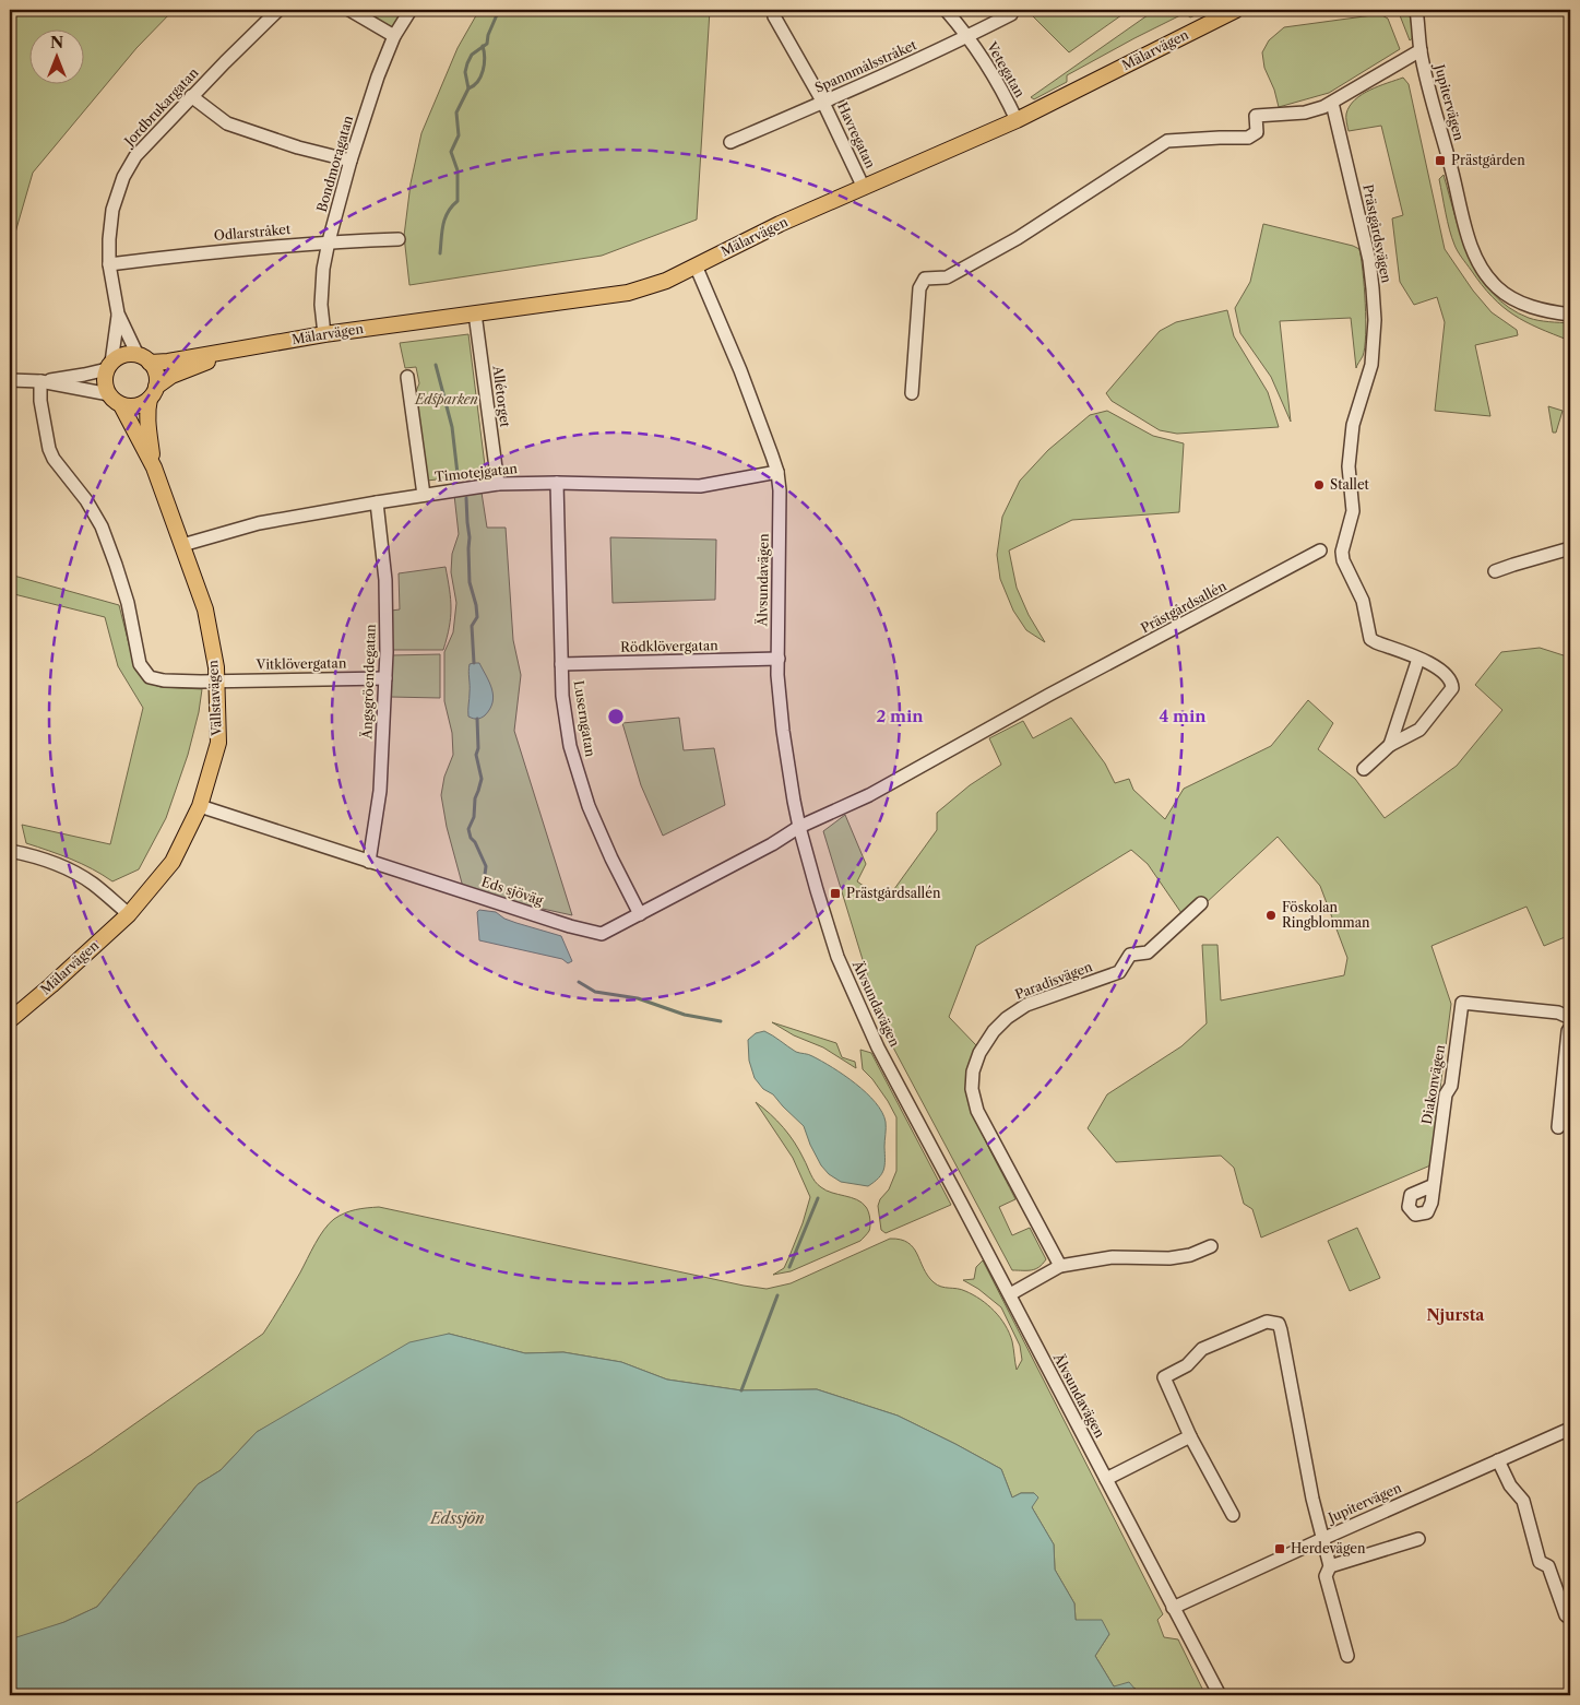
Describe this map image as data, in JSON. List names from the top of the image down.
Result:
{
  "streets": {
    "main road": ["Mälarvägen", "Vällstavägen"],
    "street": [
      "Spannmålsstråket",
      "Vetegatan",
      "Jupitervägen",
      "Jordbrukargatan",
      "Havregatan",
      "Bondmoragatan",
      "Odlarstråket",
      "Prästgårdsvägen",
      "Allétorget",
      "Timotejgatan",
      "Älvsundavägen",
      "Prästgårdsallén",
      "Rödklövergatan",
      "Vitklövergatan",
      "Ängsgröendegatan",
      "Luserngatan",
      "Eds sjöväg",
      "Paradisvägen",
      "Diakonvägen"
    ]
  },
  "crossings": [
    ["Mälarvägen", "Vetegatan"],
    ["Mälarvägen", "Jordbrukargatan"],
    ["Mälarvägen", "Havregatan"],
    ["Mälarvägen", "Bondmoragatan"],
    ["Mälarvägen", "Allétorget"],
    ["Mälarvägen", "Älvsundavägen"],
    ["Mälarvägen", "Vällstavägen"],
    ["Spannmålsstråket", "Vetegatan"],
    ["Spannmålsstråket", "Havregatan"],
    ["Jupitervägen", "Älvsundavägen"],
    ["Jordbrukargatan", "Odlarstråket"],
    ["Jordbrukargatan", "Vällstavägen"],
    ["Bondmoragatan", "Odlarstråket"],
    ["Allétorget", "Timotejgatan"],
    ["Timotejgatan", "Älvsundavägen"],
    ["Timotejgatan", "Ängsgröendegatan"],
    ["Timotejgatan", "Vällstavägen"],
    ["Timotejgatan", "Luserngatan"],
    ["Älvsundavägen", "Prästgårdsallén"],
    ["Älvsundavägen", "Rödklövergatan"],
    ["Älvsundavägen", "Eds sjöväg"],
    ["Prästgårdsallén", "Eds sjöväg"],
    ["Rödklövergatan", "Luserngatan"],
    ["Vitklövergatan", "Ängsgröendegatan"],
    ["Vitklövergatan", "Vällstavägen"],
    ["Ängsgröendegatan", "Eds sjöväg"],
    ["Vällstavägen", "Eds sjöväg"],
    ["Luserngatan", "Eds sjöväg"]
  ],
  "districts": ["Njursta"],
  "water": ["Edssjön"],
  "parks": ["Edsparken"],
  "places": {
    "transit": ["Prästgården", "Prästgårdsallén", "Herdevägen"],
    "other": ["Stallet", "Föskolan Ringblomman"]
  },
  "north": "top",
  "rings": ["2 min", "4 min"]
}
